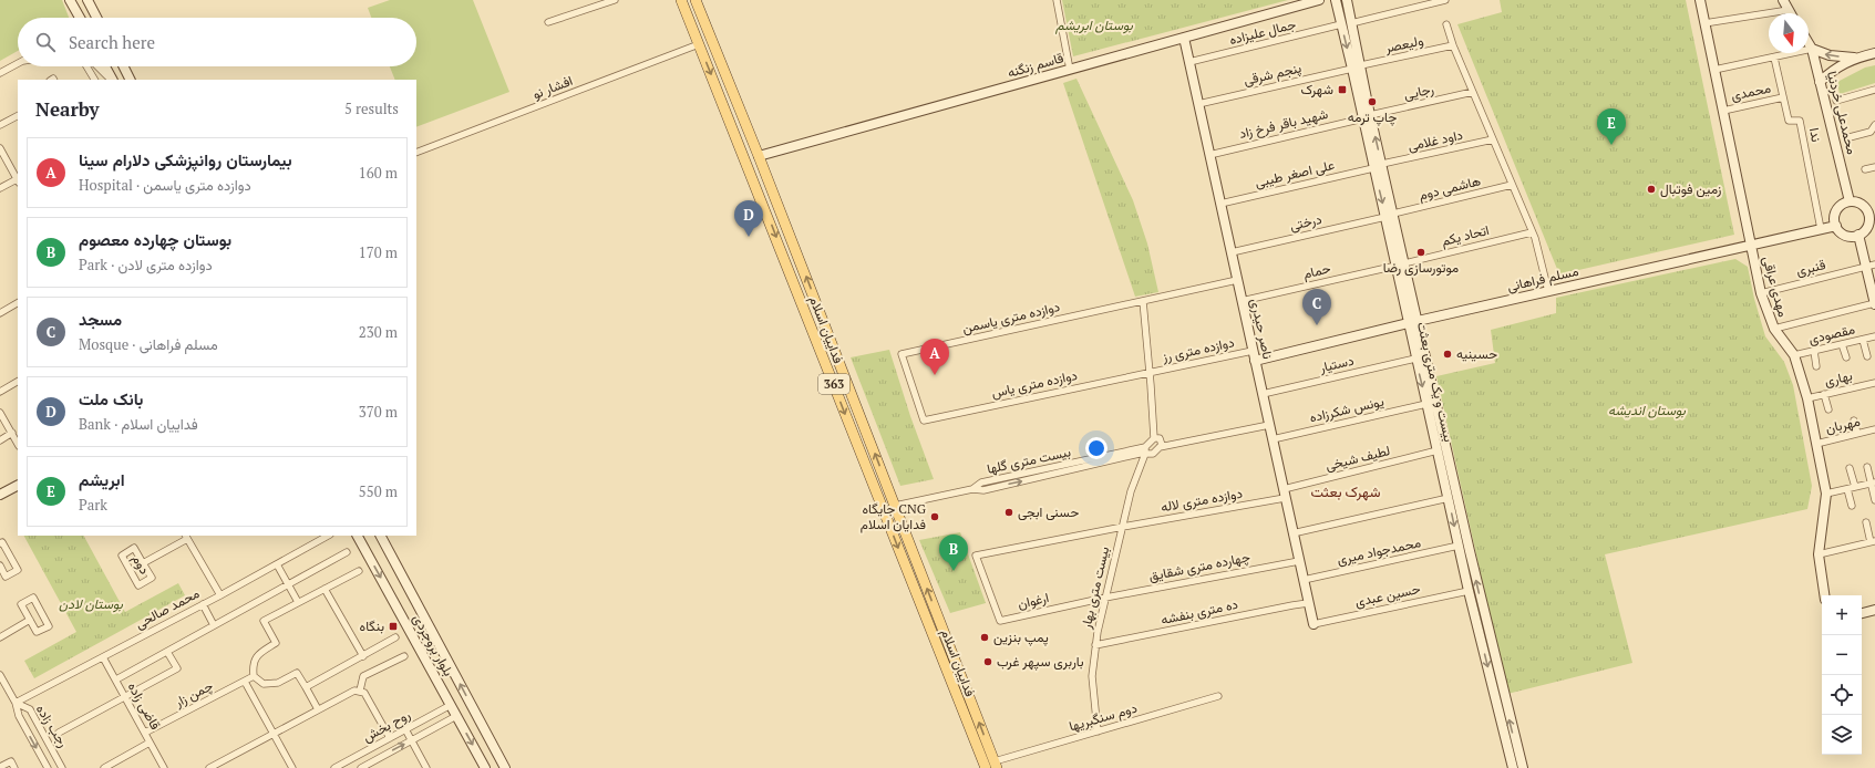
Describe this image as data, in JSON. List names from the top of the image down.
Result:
{
  "streets": {
    "main road": ["فداییان اسلام", "363"],
    "street": [
      "جمال علیزاده",
      "ولیعصر",
      "قاسم زنگنه",
      "پنجم شرقی",
      "افشار نو",
      "رجایی",
      "محمدی",
      "محمدعلی خردنیا",
      "شهید باقر فرخ زاد",
      "ندا",
      "داود غلامی",
      "علی اصغر طیبی",
      "هاشمی دوم",
      "درختی",
      "اتحاد یکم",
      "قنبری",
      "حمام",
      "مسلم فراهانی",
      "مهدی عراقی",
      "دوازده متری یاسمن",
      "ناصر حیدری",
      "مقصودی",
      "دوازده متری رز",
      "دستیار",
      "بهاری",
      "بیست و یک متری بعثت",
      "دوازده متری یاس",
      "یونس شکرزاده",
      "مهربان",
      "لطیف شیخی",
      "بیست متری گلها",
      "دوازده متری لاله",
      "محمدجواد میری",
      "دوم",
      "چهارده متری شقایق",
      "بیست متری بهار",
      "حسین عبدی",
      "ارغوان",
      "محمد صالحی",
      "ده متری بنفشه",
      "بلوار بروجردی",
      "چمن زار",
      "قاضی زاده",
      "دوم سنگبریها",
      "رجب زاده",
      "روح بخش"
    ]
  },
  "crossings": [
    ["جمال علیزاده", "ناصر حیدری"],
    ["جمال علیزاده", "بیست و یک متری بعثت"],
    ["ولیعصر", "پنجم شرقی"],
    ["ولیعصر", "بیست و یک متری بعثت"],
    ["قاسم زنگنه", "ناصر حیدری"],
    ["قاسم زنگنه", "فداییان اسلام"],
    ["پنجم شرقی", "ناصر حیدری"],
    ["پنجم شرقی", "بیست و یک متری بعثت"],
    ["افشار نو", "فداییان اسلام"],
    ["رجایی", "شهید باقر فرخ زاد"],
    ["رجایی", "بیست و یک متری بعثت"],
    ["محمدی", "ندا"],
    ["محمدی", "مهدی عراقی"],
    ["محمدعلی خردنیا", "مسلم فراهانی"],
    ["شهید باقر فرخ زاد", "ناصر حیدری"],
    ["شهید باقر فرخ زاد", "بیست و یک متری بعثت"],
    ["ندا", "مسلم فراهانی"],
    ["داود غلامی", "علی اصغر طیبی"],
    ["داود غلامی", "بیست و یک متری بعثت"],
    ["علی اصغر طیبی", "ناصر حیدری"],
    ["علی اصغر طیبی", "بیست و یک متری بعثت"],
    ["هاشمی دوم", "درختی"],
    ["هاشمی دوم", "بیست و یک متری بعثت"],
    ["درختی", "ناصر حیدری"],
    ["درختی", "بیست و یک متری بعثت"],
    ["اتحاد یکم", "حمام"],
    ["اتحاد یکم", "بیست و یک متری بعثت"],
    ["قنبری", "مهدی عراقی"],
    ["حمام", "ناصر حیدری"],
    ["حمام", "بیست و یک متری بعثت"],
    ["مسلم فراهانی", "مهدی عراقی"],
    ["مسلم فراهانی", "ناصر حیدری"],
    ["مسلم فراهانی", "بیست و یک متری بعثت"],
    ["مهدی عراقی", "مقصودی"],
    ["مهدی عراقی", "بهاری"],
    ["مهدی عراقی", "مهربان"],
    ["دوازده متری یاسمن", "دوازده متری یاس"],
    ["ناصر حیدری", "دوازده متری رز"],
    ["ناصر حیدری", "دستیار"],
    ["ناصر حیدری", "یونس شکرزاده"],
    ["ناصر حیدری", "لطیف شیخی"],
    ["ناصر حیدری", "دوازده متری لاله"],
    ["ناصر حیدری", "محمدجواد میری"],
    ["ناصر حیدری", "چهارده متری شقایق"],
    ["ناصر حیدری", "حسین عبدی"],
    ["ناصر حیدری", "ده متری بنفشه"],
    ["فداییان اسلام", "بیست متری گلها"],
    ["فداییان اسلام", "دوم سنگبریها"],
    ["دوازده متری رز", "دوازده متری یاس"],
    ["دستیار", "بیست و یک متری بعثت"],
    ["بیست و یک متری بعثت", "یونس شکرزاده"],
    ["بیست و یک متری بعثت", "لطیف شیخی"],
    ["بیست و یک متری بعثت", "محمدجواد میری"],
    ["بیست و یک متری بعثت", "حسین عبدی"],
    ["لطیف شیخی", "دوازده متری لاله"],
    ["بیست متری گلها", "بیست متری بهار"],
    ["دوازده متری لاله", "بیست متری بهار"],
    ["دوازده متری لاله", "ارغوان"],
    ["چهارده متری شقایق", "بیست متری بهار"],
    ["چهارده متری شقایق", "ارغوان"],
    ["بیست متری بهار", "ارغوان"],
    ["بیست متری بهار", "ده متری بنفشه"],
    ["بیست متری بهار", "دوم سنگبریها"],
    ["محمد صالحی", "قاضی زاده"],
    ["محمد صالحی", "رجب زاده"],
    ["بلوار بروجردی", "روح بخش"],
    ["چمن زار", "قاضی زاده"]
  ],
  "districts": ["شهرک بعثت"],
  "parks": ["بوستان ابریشم", "بوستان اندیشه", "بوستان لادن"],
  "places": {
    "transit": ["شهرک", "بنگاه"],
    "other": [
      "چاپ ترمه",
      "زمین فوتبال",
      "موتورسازی رضا",
      "حسینیه",
      "حسنی ابجی",
      "جایگاه CNG فدایان اسلام",
      "پمپ بنزین",
      "باربری سپهر غرب"
    ]
  },
  "north": "bottom",
  "page": {
    "search": "Search here",
    "heading": ["Nearby", "5 results"],
    "pins": [
      "E",
      "D",
      "C",
      "A",
      "B"
    ],
    "list": [
      {
        "mark": "A",
        "name": "بیمارستان روانپزشکی دلارام سینا",
        "note": "Hospital · دوازده متری یاسمن",
        "value": "160 m"
      },
      {
        "mark": "B",
        "name": "بوستان چهارده معصوم",
        "note": "Park · دوازده متری لادن",
        "value": "170 m"
      },
      {
        "mark": "C",
        "name": "مسجد",
        "note": "Mosque · مسلم فراهانی",
        "value": "230 m"
      },
      {
        "mark": "D",
        "name": "بانک ملت",
        "note": "Bank · فداییان اسلام",
        "value": "370 m"
      },
      {
        "mark": "E",
        "name": "ابریشم",
        "note": "Park",
        "value": "550 m"
      }
    ],
    "map_buttons": ["+", "−"]
  }
}
